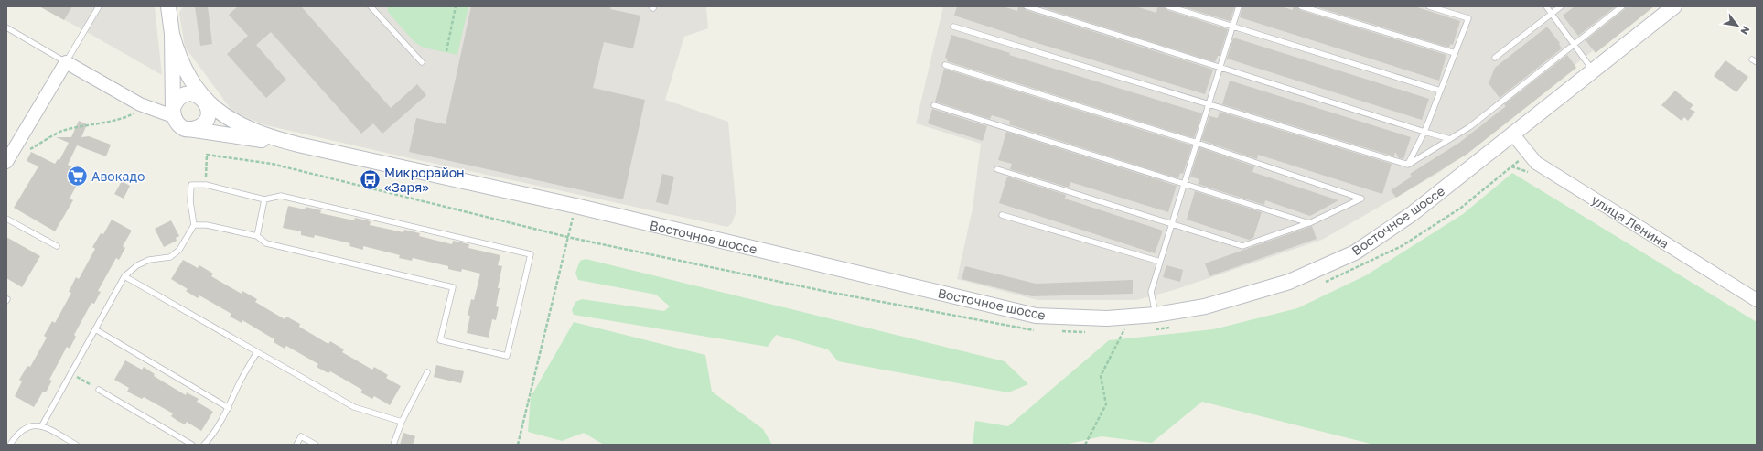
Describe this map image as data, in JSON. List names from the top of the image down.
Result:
{
  "streets": {
    "main road": ["Восточное шоссе"],
    "street": ["улица Ленина"]
  },
  "crossings": [
    ["Восточное шоссе", "улица Ленина"]
  ],
  "places": {
    "supermarket": ["Авокадо"],
    "bus stop": ["Микрорайон «Заря»"]
  },
  "north": "bottom right"
}
